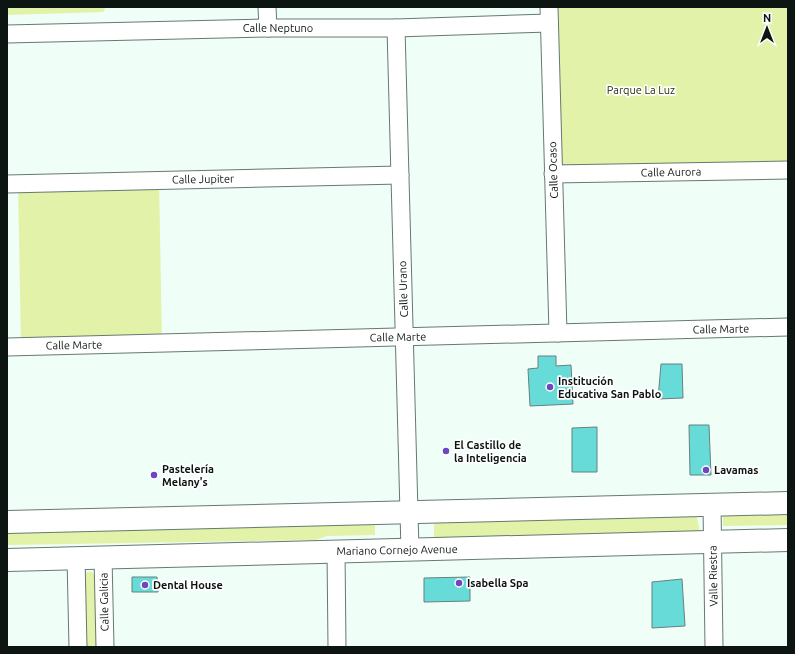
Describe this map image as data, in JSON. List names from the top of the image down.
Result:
{
  "streets": {
    "main road": ["Mariano Cornejo Avenue"],
    "street": [
      "Calle Neptuno",
      "Calle Ocaso",
      "Calle Aurora",
      "Calle Jupiter",
      "Calle Urano",
      "Calle Marte",
      "Valle Riestra",
      "Calle Galicia"
    ]
  },
  "crossings": [
    ["Calle Neptuno", "Calle Ocaso"],
    ["Calle Neptuno", "Calle Urano"],
    ["Calle Ocaso", "Calle Aurora"],
    ["Calle Ocaso", "Calle Marte"],
    ["Calle Jupiter", "Calle Urano"],
    ["Calle Urano", "Calle Marte"],
    ["Calle Urano", "Mariano Cornejo Avenue"],
    ["Mariano Cornejo Avenue", "Valle Riestra"],
    ["Mariano Cornejo Avenue", "Calle Galicia"]
  ],
  "parks": ["Parque La Luz"],
  "places": [
    "Institución Educativa San Pablo",
    "El Castillo de la Inteligencia",
    "Lavamas",
    "Pastelería Melany's",
    "Isabella Spa",
    "Dental House"
  ],
  "north": "top"
}
